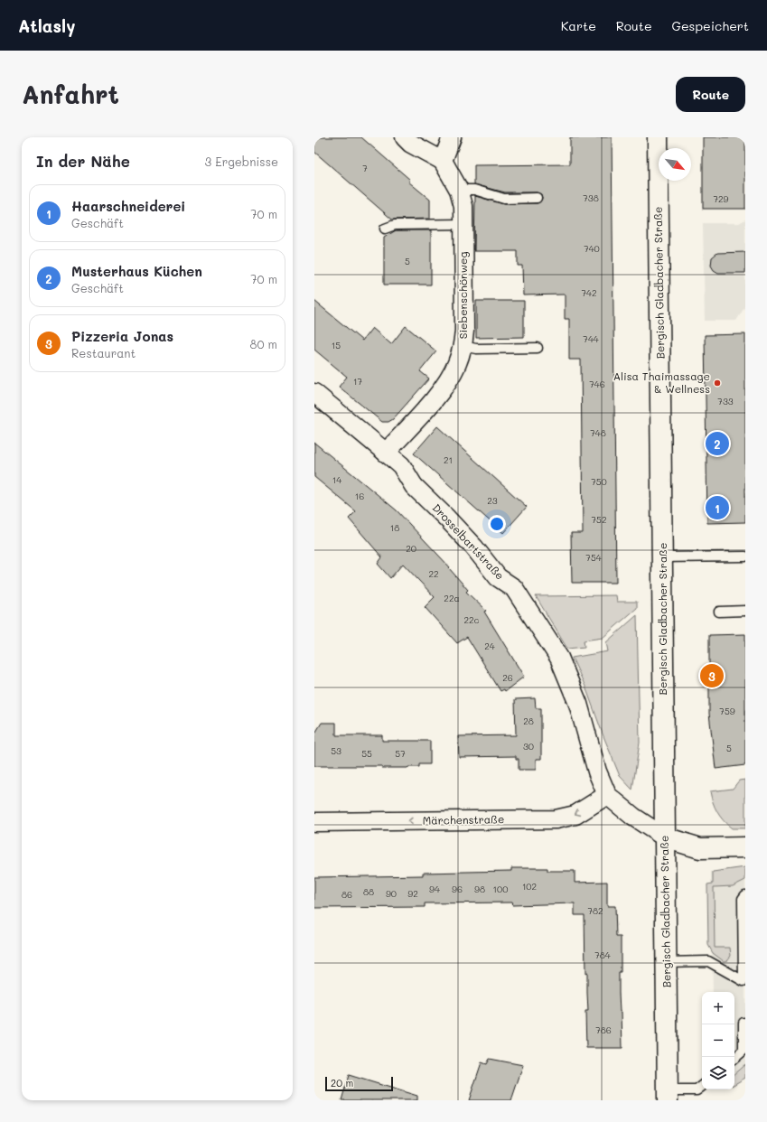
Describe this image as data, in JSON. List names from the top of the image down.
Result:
{
  "streets": {
    "main road": ["Bergisch Gladbacher Straße"],
    "street": ["Siebenschönweg", "Drosselbartstraße", "Märchenstraße"]
  },
  "crossings": [
    ["Bergisch Gladbacher Straße", "Drosselbartstraße"],
    ["Siebenschönweg", "Drosselbartstraße"],
    ["Drosselbartstraße", "Märchenstraße"]
  ],
  "one_way": ["Märchenstraße"],
  "places": ["Alisa Thaimassage & Wellness"],
  "house_numbers": [
    "7",
    "738",
    "729",
    "740",
    "5",
    "742",
    "744",
    "15",
    "17",
    "746",
    "733",
    "748",
    "21",
    "14",
    "750",
    "16",
    "23",
    "752",
    "18",
    "20",
    "754",
    "22",
    "22a",
    "22c",
    "24",
    "26",
    "759",
    "28",
    "30",
    "5",
    "53",
    "55",
    "57",
    "102",
    "94",
    "96",
    "98",
    "100",
    "88",
    "90",
    "92",
    "86",
    "782",
    "784",
    "786"
  ],
  "scale_bar": "20 m",
  "north": "bottom right",
  "page": {
    "header": "Atlasly",
    "nav": ["Karte", "Route", "Gespeichert"],
    "buttons": "Route",
    "title": "Anfahrt",
    "heading": ["In der Nähe", "3 Ergebnisse"],
    "list": [
      {
        "mark": "1",
        "name": "Haarschneiderei",
        "note": "Geschäft",
        "value": "70 m"
      },
      {
        "mark": "2",
        "name": "Musterhaus Küchen",
        "note": "Geschäft",
        "value": "70 m"
      },
      {
        "mark": "3",
        "name": "Pizzeria Jonas",
        "note": "Restaurant",
        "value": "80 m"
      }
    ],
    "pins": ["2", "1", "3"],
    "map_buttons": ["+", "−"],
    "scale": "20 m"
  }
}
